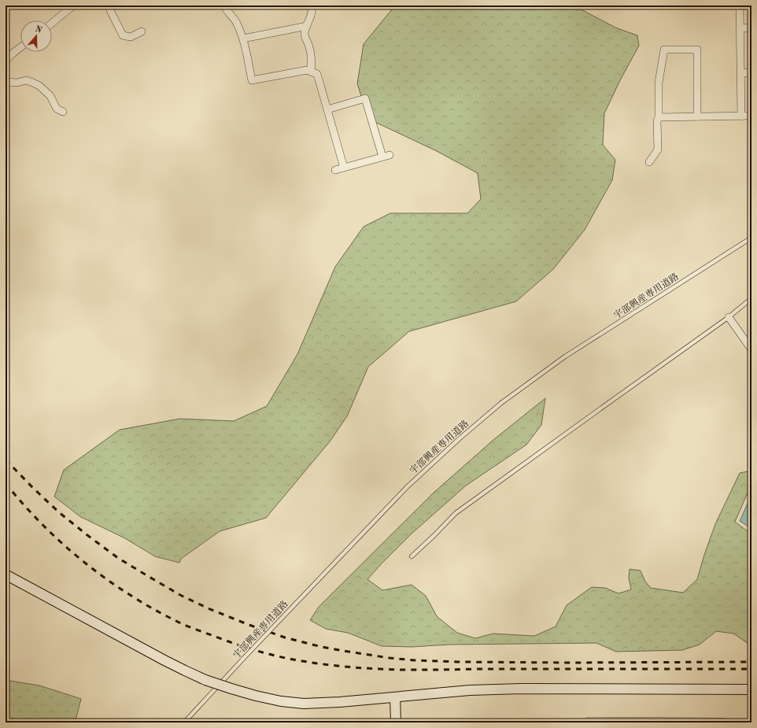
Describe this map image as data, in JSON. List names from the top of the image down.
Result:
{
  "streets": {
    "lane": ["宇部興産専用道路"]
  },
  "north": "top"
}
